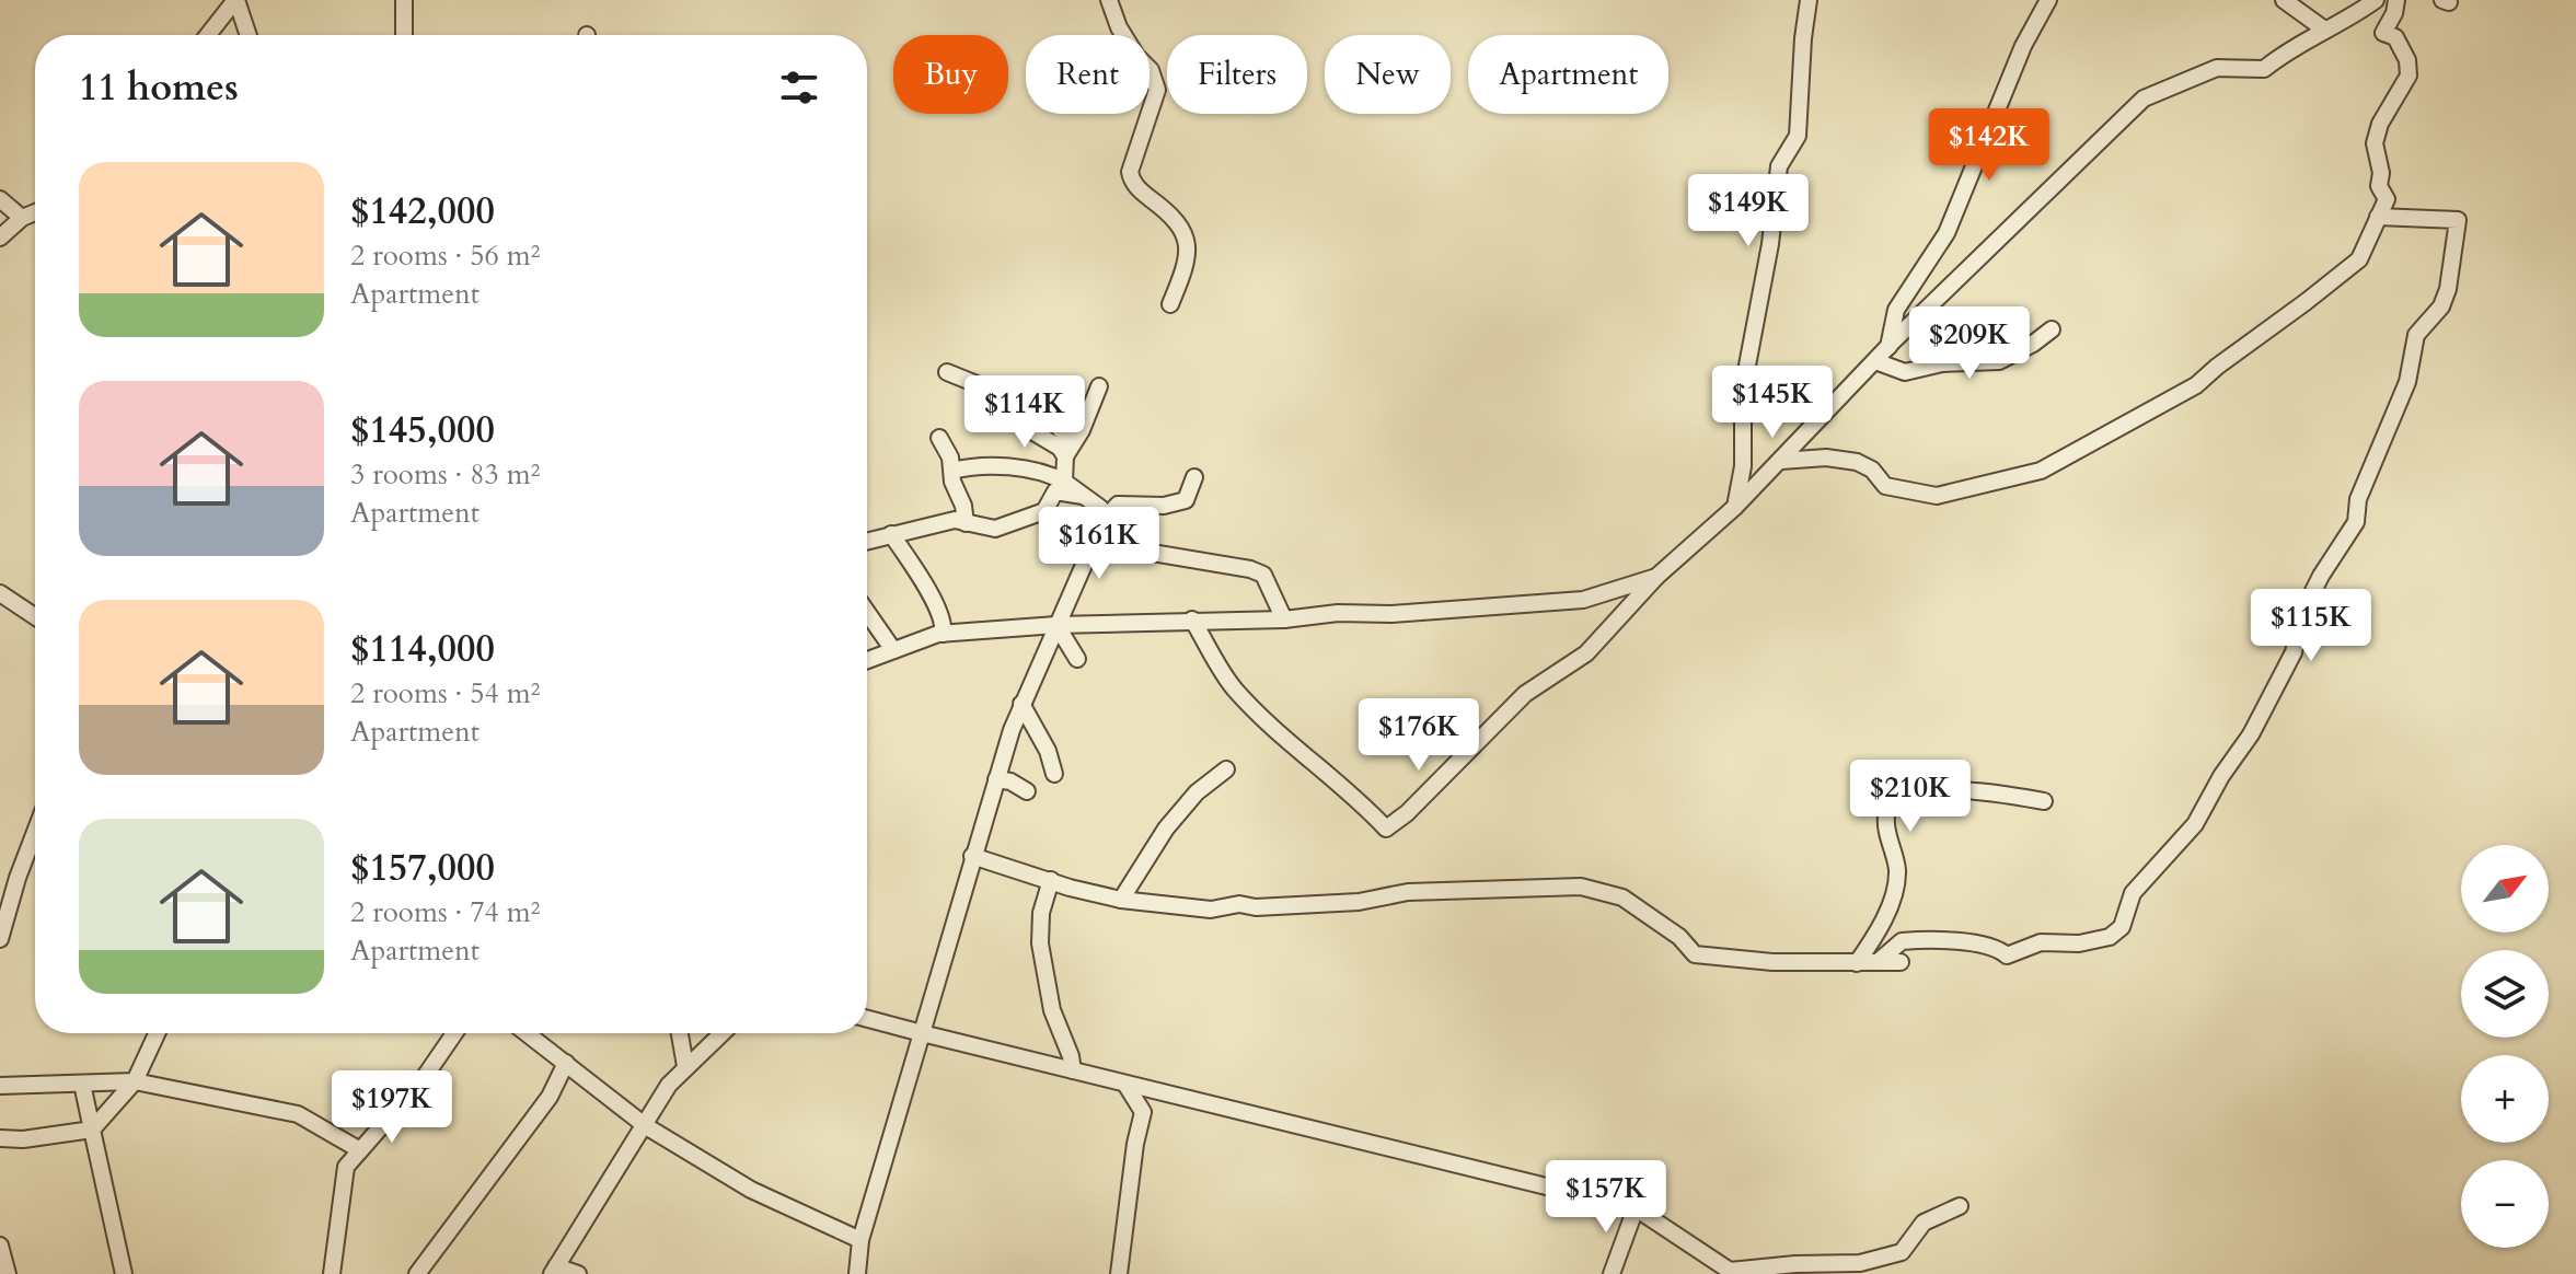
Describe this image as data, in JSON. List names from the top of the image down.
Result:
{
  "north": "top right",
  "page": {
    "chip": [
      "Buy",
      "Rent",
      "Filters",
      "New",
      "Apartment"
    ],
    "heading": "11 homes",
    "price": [
      "$142K",
      "$149K",
      "$209K",
      "$145K",
      "$114K",
      "$161K",
      "$115K",
      "$176K",
      "$210K",
      "$197K",
      "$157K"
    ],
    "list": [
      {
        "name": "$142,000",
        "note": "2 rooms · 56 m² · Apartment"
      },
      {
        "name": "$145,000",
        "note": "3 rooms · 83 m² · Apartment"
      },
      {
        "name": "$114,000",
        "note": "2 rooms · 54 m² · Apartment"
      },
      {
        "name": "$157,000",
        "note": "2 rooms · 74 m² · Apartment"
      }
    ],
    "map_buttons": ["+", "−"]
  }
}
